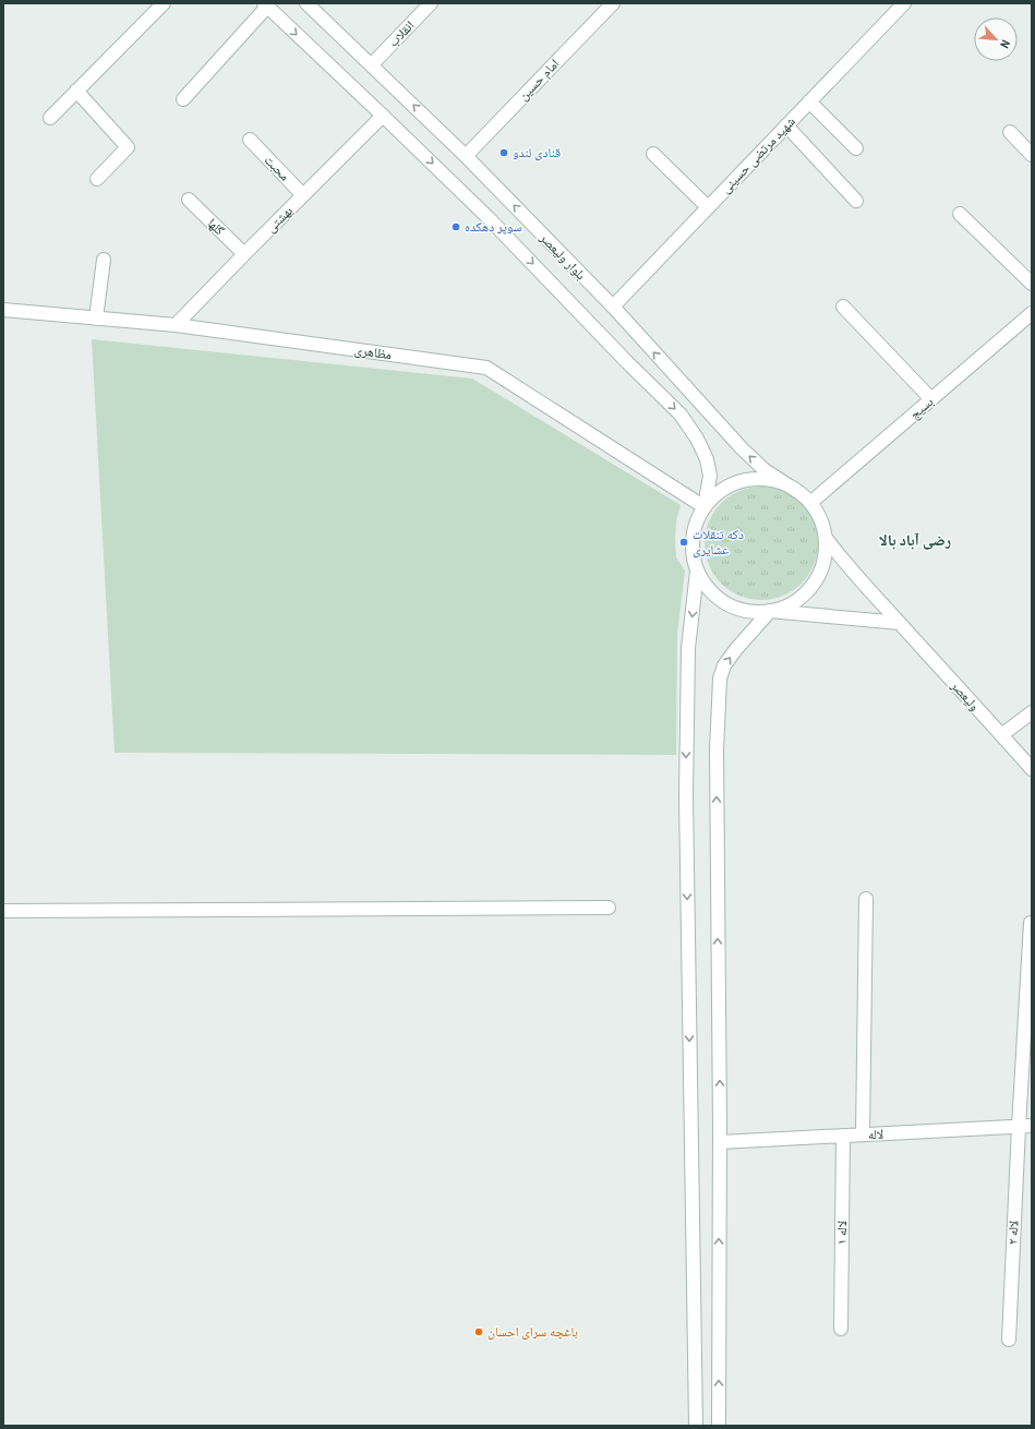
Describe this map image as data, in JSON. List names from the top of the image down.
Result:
{
  "streets": {
    "street": [
      "انقلاب",
      "امام حسین",
      "شهید مرتضی حسینی",
      "محبت",
      "بهشتی",
      "گلها",
      "بلوار ولیعصر",
      "مظاهری",
      "بسیج",
      "ولیعصر",
      "لاله",
      "لاله ۱",
      "لاله ۲"
    ]
  },
  "crossings": [
    ["انقلاب", "بلوار ولیعصر"],
    ["امام حسین", "بلوار ولیعصر"],
    ["شهید مرتضی حسینی", "بلوار ولیعصر"],
    ["محبت", "بهشتی"],
    ["بهشتی", "گلها"],
    ["بهشتی", "بلوار ولیعصر"],
    ["بهشتی", "مظاهری"],
    ["بلوار ولیعصر", "مظاهری"],
    ["بلوار ولیعصر", "بسیج"],
    ["بلوار ولیعصر", "ولیعصر"],
    ["مظاهری", "بسیج"],
    ["مظاهری", "ولیعصر"],
    ["بسیج", "ولیعصر"],
    ["لاله", "لاله ۱"],
    ["لاله", "لاله ۲"]
  ],
  "districts": ["رضی آباد بالا"],
  "places": [
    "قنادی لندو",
    "سوپر دهکده",
    "دکه تنقلات عشایری",
    "باغچه سرای احسان"
  ],
  "north": "bottom right"
}
